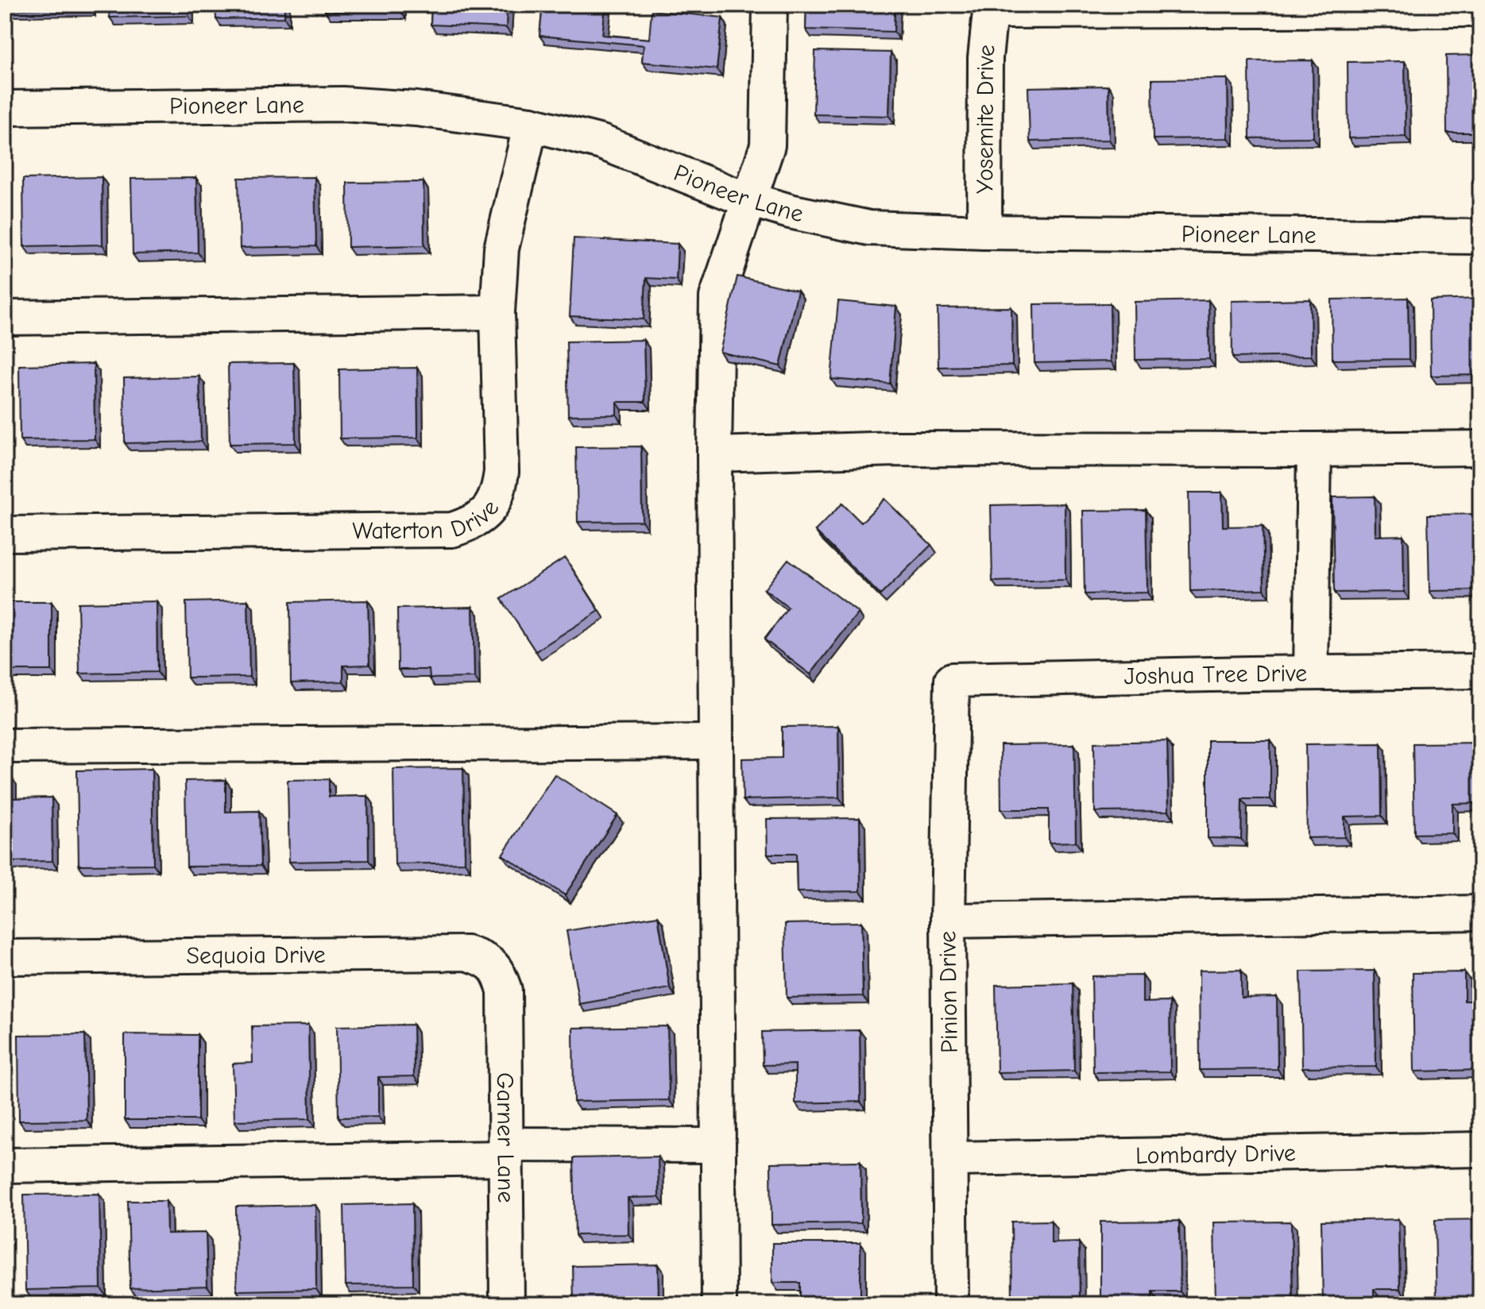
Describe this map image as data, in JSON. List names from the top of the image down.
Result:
{
  "streets": {
    "street": [
      "Pioneer Lane",
      "Yosemite Drive",
      "Waterton Drive",
      "Joshua Tree Drive",
      "Sequoia Drive",
      "Pinion Drive",
      "Garner Lane",
      "Lombardy Drive"
    ]
  },
  "crossings": [
    ["Pioneer Lane", "Yosemite Drive"],
    ["Pioneer Lane", "Waterton Drive"],
    ["Joshua Tree Drive", "Pinion Drive"],
    ["Sequoia Drive", "Garner Lane"],
    ["Pinion Drive", "Lombardy Drive"]
  ]
}
